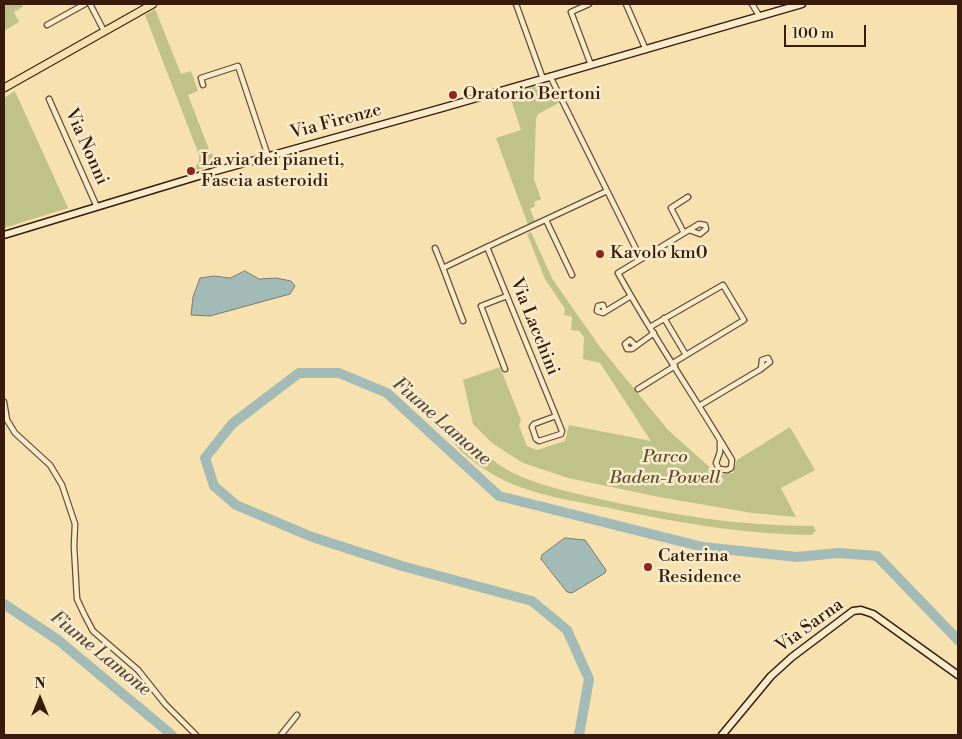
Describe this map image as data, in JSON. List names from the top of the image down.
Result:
{
  "streets": {
    "street": [
      "Via Firenze",
      "Via Nonni",
      "Via Lacchini",
      "Via Sarna"
    ]
  },
  "crossings": [
    ["Via Firenze", "Via Nonni"]
  ],
  "water": ["Fiume Lamone"],
  "parks": ["Parco Baden-Powell"],
  "places": [
    "Oratorio Bertoni",
    "La via dei pianeti, Fascia asteroidi",
    "Kavolo km0",
    "Caterina Residence"
  ],
  "scale_bar": "100 m",
  "north": "top"
}
